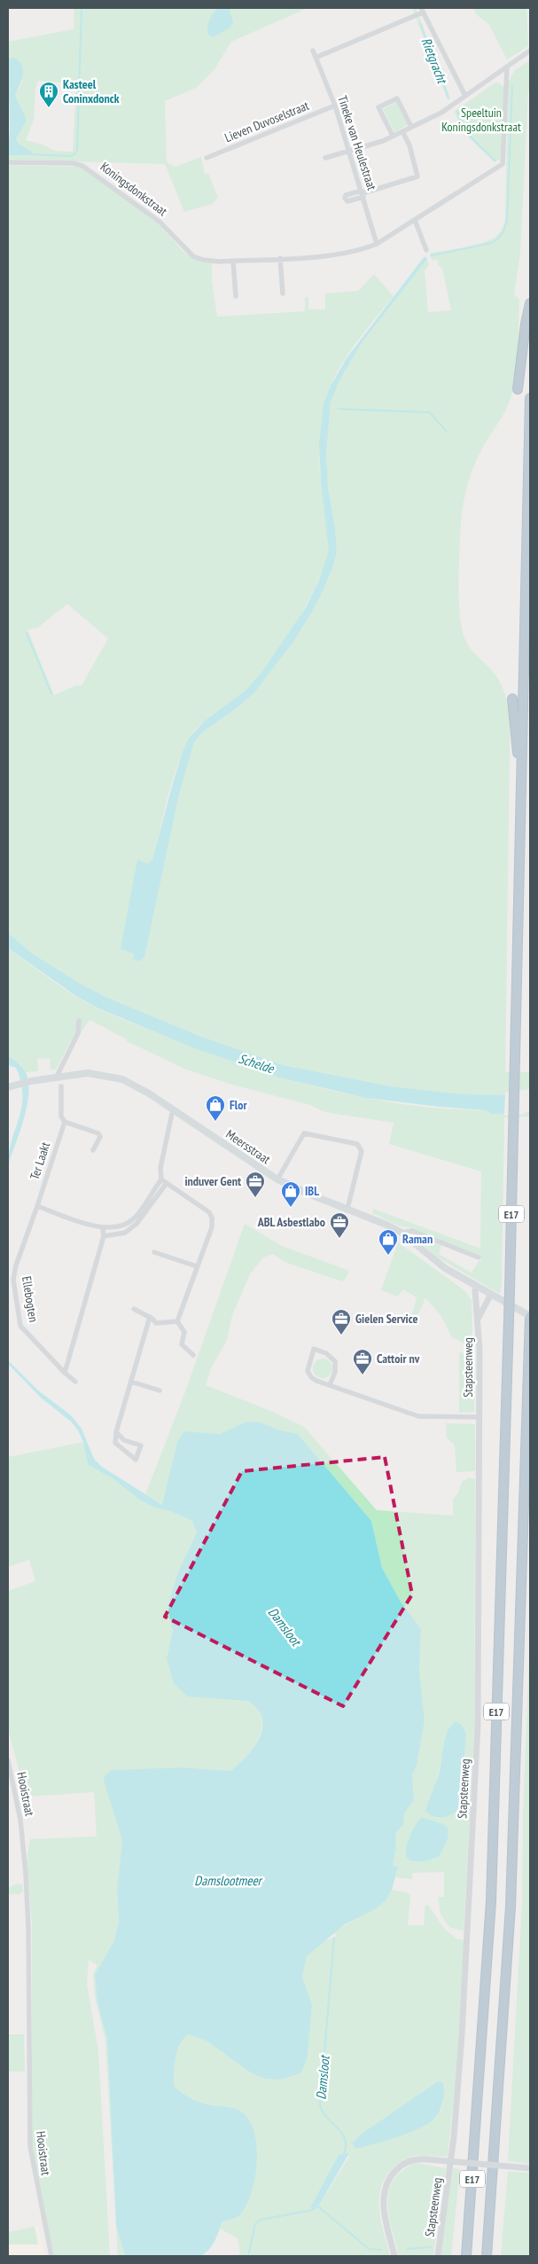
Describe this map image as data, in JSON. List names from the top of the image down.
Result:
{
  "streets": {
    "highway": ["E17"],
    "main road": ["Meersstraat"],
    "street": [
      "Lieven Duvoselstraat",
      "Tineke van Heulestraat",
      "Koningsdonkstraat",
      "Ter Laakt",
      "Ellebogten",
      "Stapsteenweg",
      "Hooistraat"
    ]
  },
  "crossings": [
    ["Lieven Duvoselstraat", "Tineke van Heulestraat"],
    ["Tineke van Heulestraat", "Koningsdonkstraat"],
    ["Meersstraat", "E17"],
    ["Meersstraat", "Stapsteenweg"],
    ["Ter Laakt", "Ellebogten"]
  ],
  "water": [
    "Rietgracht",
    "Schelde",
    "Damsloot",
    "Damslootmeer"
  ],
  "parks": ["Speeltuin Koningsdonkstraat"],
  "places": {
    "building": ["Kasteel Coninxdonck"],
    "shop": ["Flor", "IBL", "Raman"],
    "office": [
      "induver Gent",
      "ABL Asbestlabo",
      "Gielen Service",
      "Cattoir nv"
    ]
  }
}
